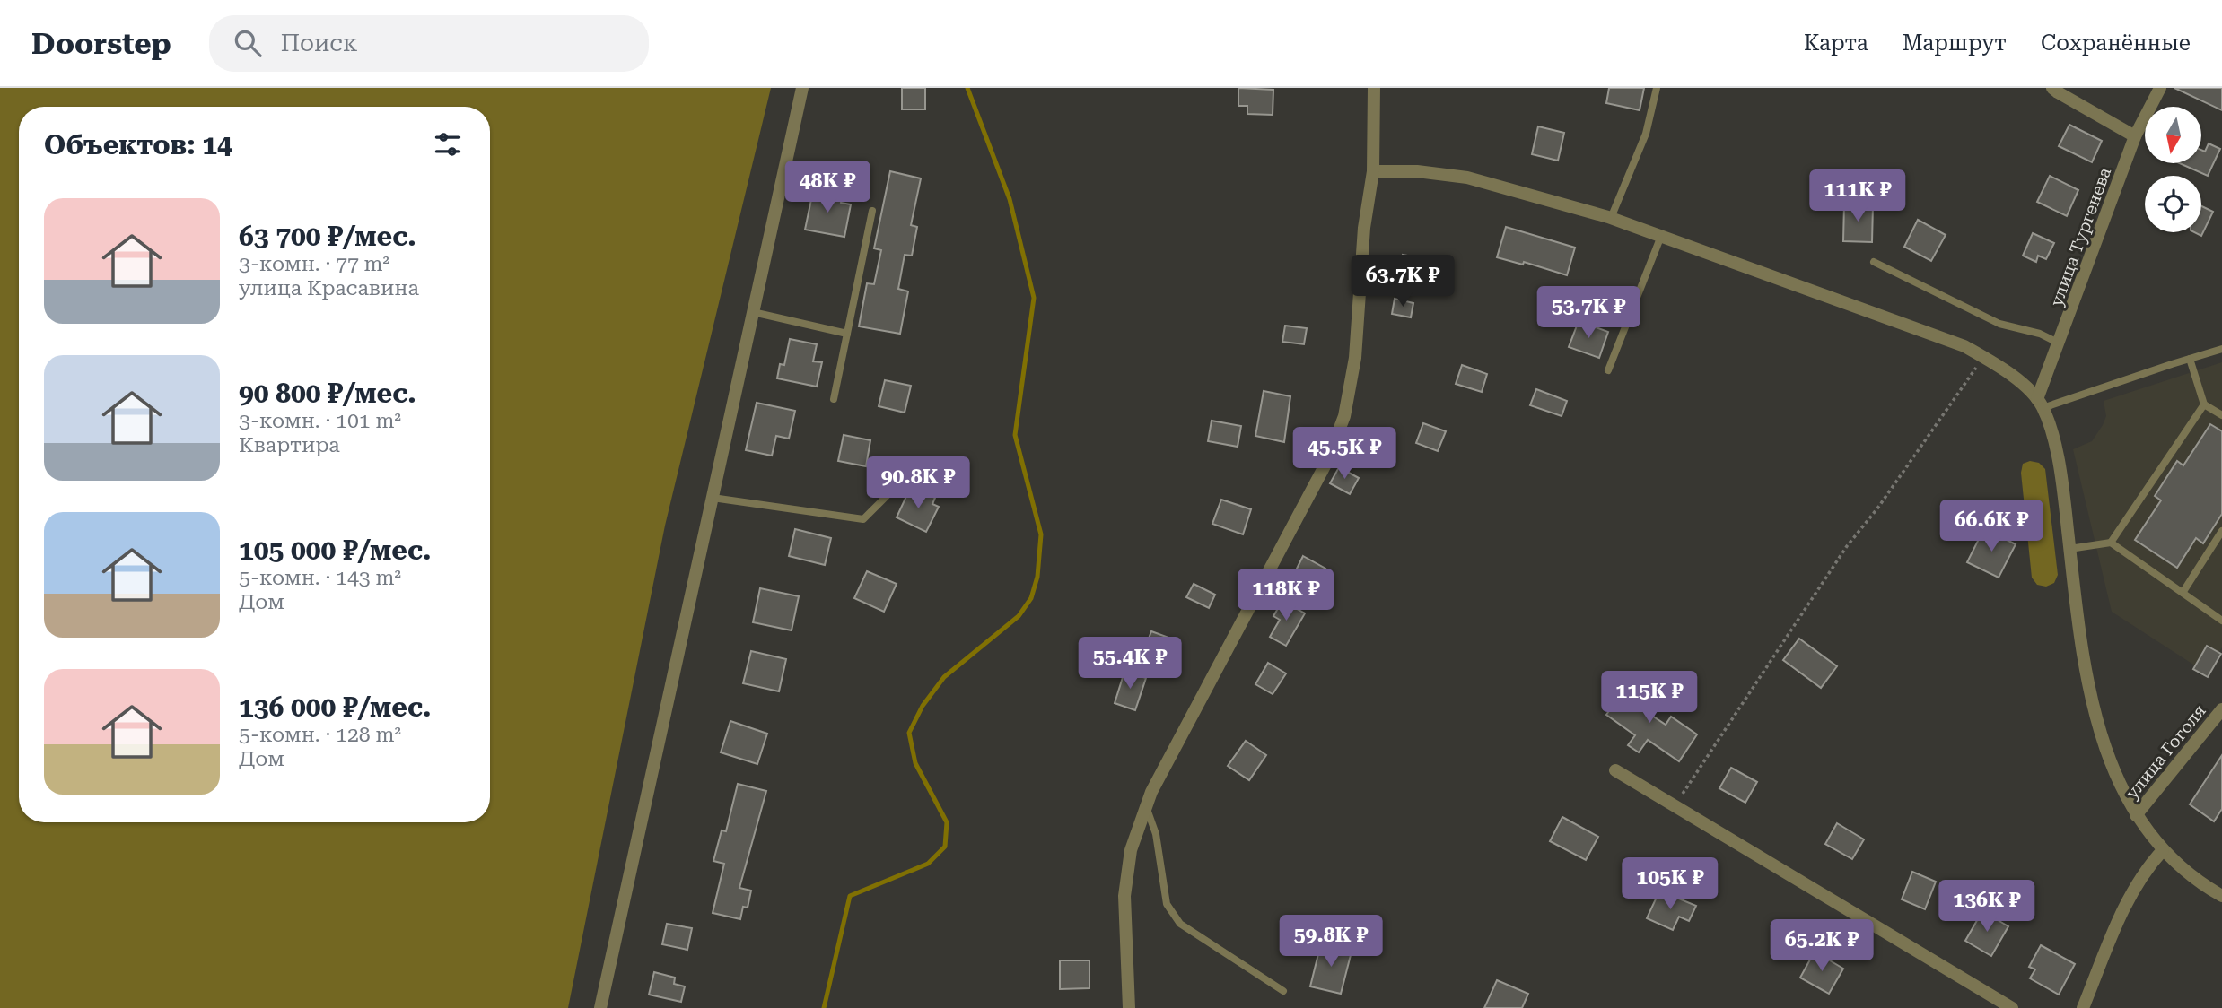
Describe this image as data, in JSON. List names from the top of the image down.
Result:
{
  "streets": {
    "street": ["улица Тургенева", "улица Гоголя"]
  },
  "north": "bottom",
  "page": {
    "header": "Doorstep",
    "search": "Поиск",
    "nav": ["Карта", "Маршрут", "Сохранённые"],
    "heading": "Объектов: 14",
    "price": [
      "48K ₽",
      "111K ₽",
      "63.7K ₽",
      "53.7K ₽",
      "45.5K ₽",
      "90.8K ₽",
      "66.6K ₽",
      "118K ₽",
      "55.4K ₽",
      "115K ₽",
      "105K ₽",
      "136K ₽",
      "59.8K ₽",
      "65.2K ₽"
    ],
    "list": [
      {
        "name": "63 700 ₽/мес.",
        "note": "3-комн. · 77 m² · улица Красавина"
      },
      {
        "name": "90 800 ₽/мес.",
        "note": "3-комн. · 101 m² · Квартира"
      },
      {
        "name": "105 000 ₽/мес.",
        "note": "5-комн. · 143 m² · Дом"
      },
      {
        "name": "136 000 ₽/мес.",
        "note": "5-комн. · 128 m² · Дом"
      }
    ]
  }
}
